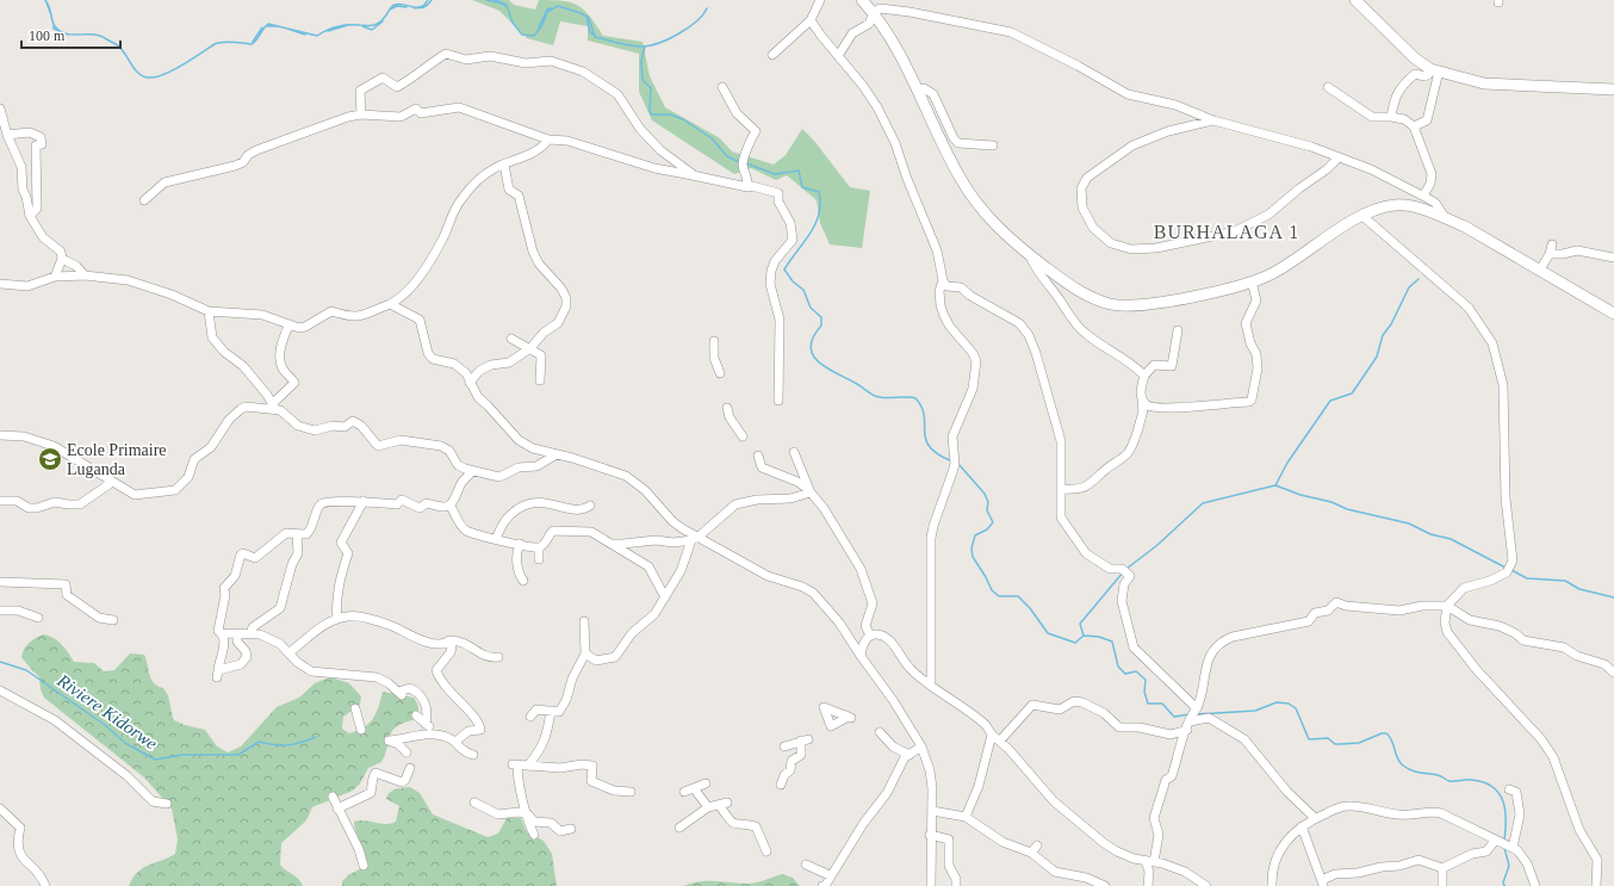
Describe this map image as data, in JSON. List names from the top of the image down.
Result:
{
  "districts": ["BURHALAGA 1"],
  "water": ["Riviere Kidorwe"],
  "places": {
    "school or university": ["Ecole Primaire Luganda"]
  },
  "scale_bar": "100 m"
}
